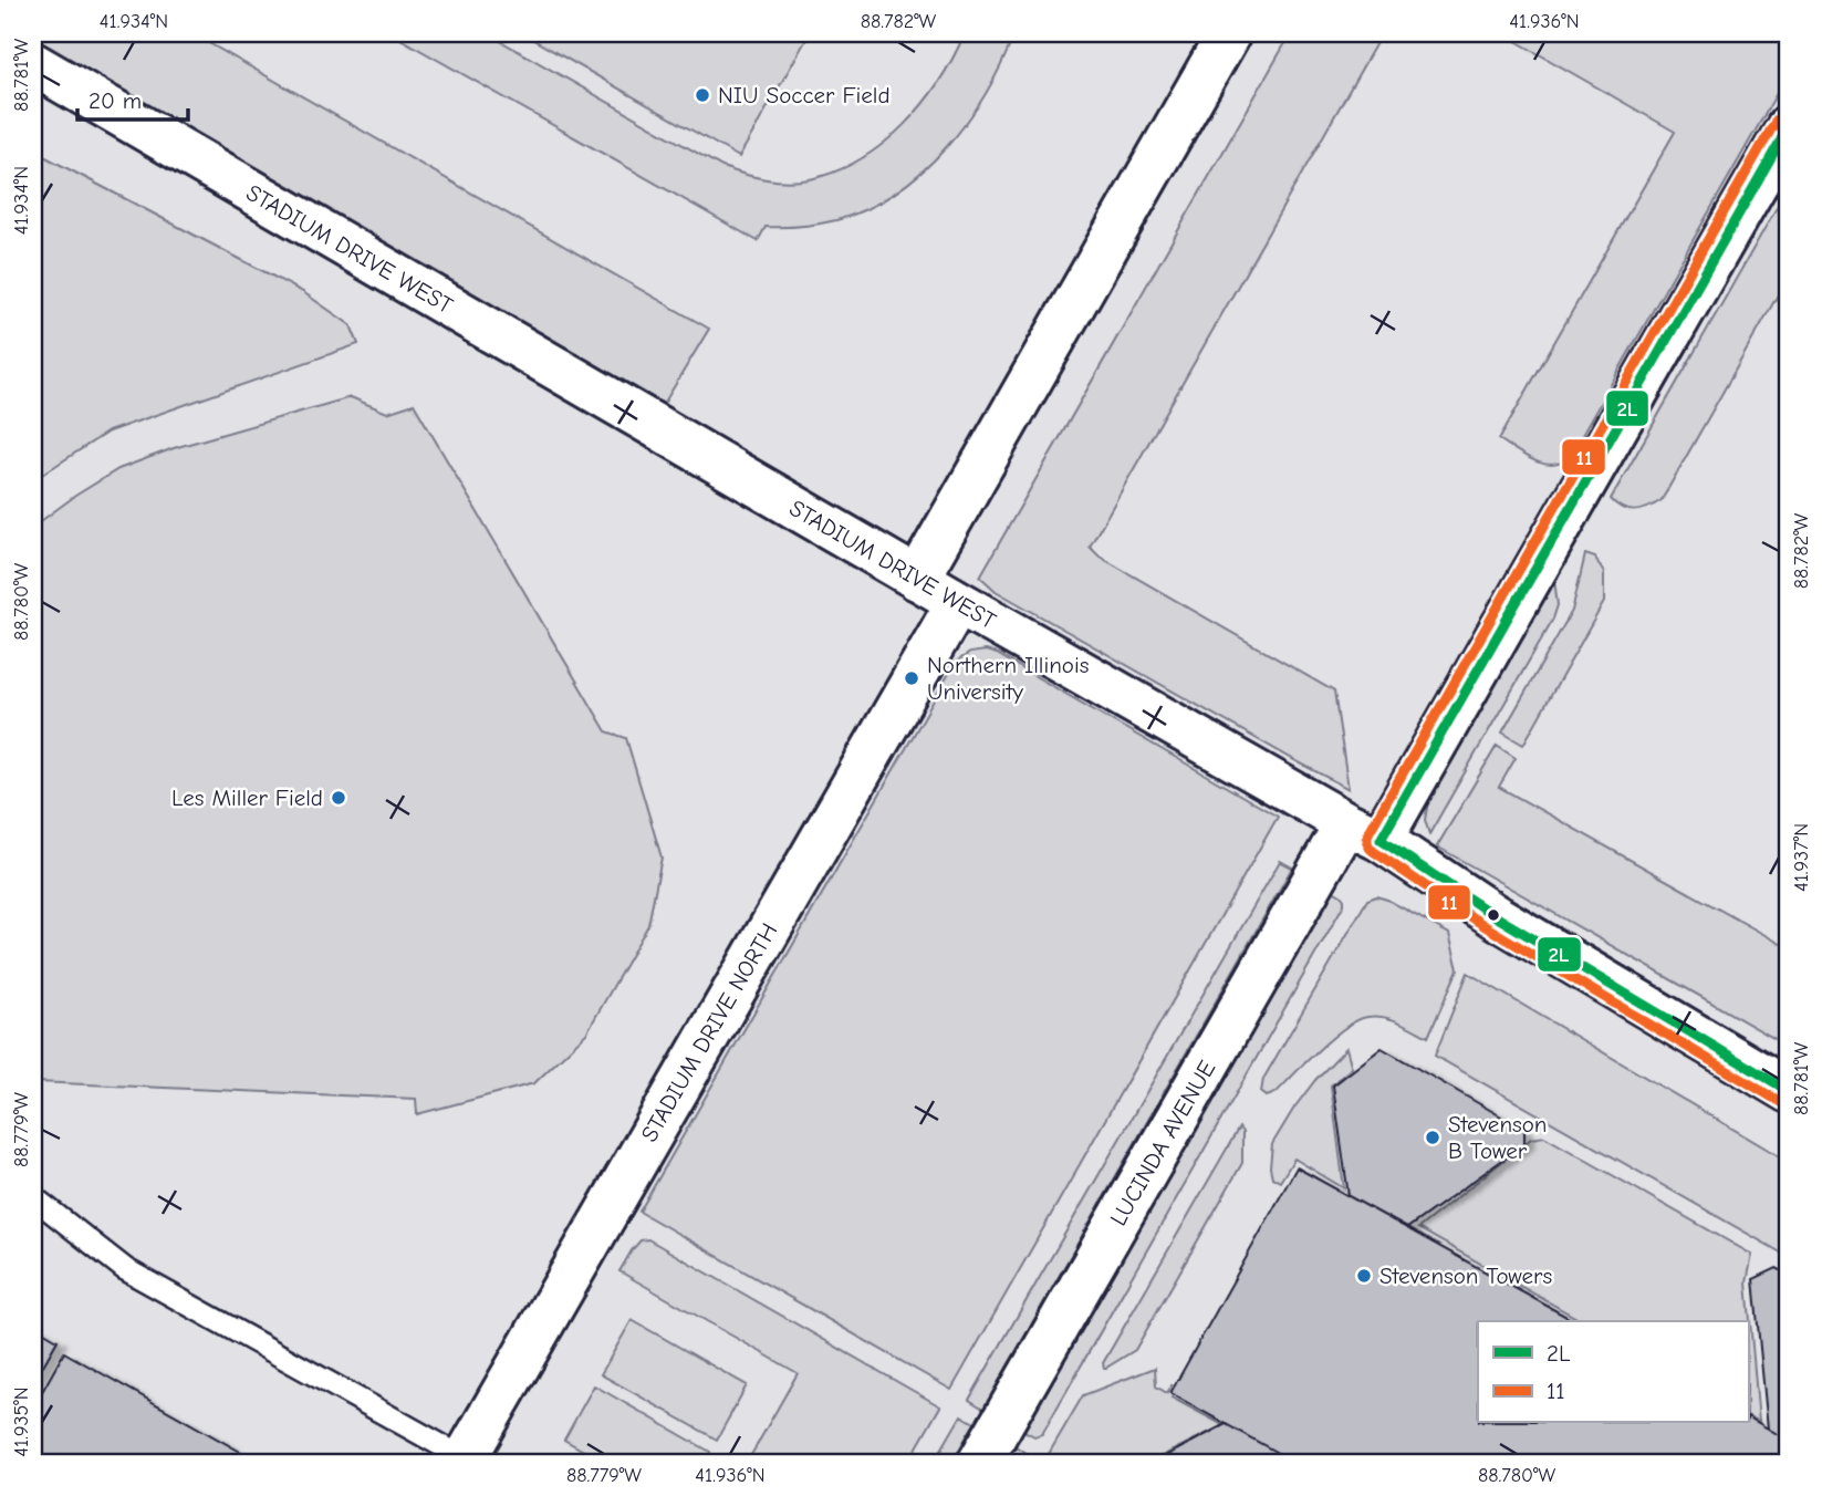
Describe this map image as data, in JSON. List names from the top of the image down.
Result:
{
  "streets": {
    "street": ["STADIUM DRIVE WEST", "STADIUM DRIVE NORTH", "LUCINDA AVENUE"]
  },
  "crossings": [
    ["STADIUM DRIVE WEST", "STADIUM DRIVE NORTH"],
    ["STADIUM DRIVE WEST", "LUCINDA AVENUE"]
  ],
  "places": [
    "NIU Soccer Field",
    "Northern Illinois University",
    "Les Miller Field",
    "Stevenson B Tower",
    "Stevenson Towers"
  ],
  "lines": ["transit line 11", "transit line 2L"],
  "legend": ["2L", "11"],
  "scale_bar": "20 m",
  "coordinates": [
    "41.934°N",
    "88.782°W",
    "41.936°N",
    "88.781°W",
    "88.780°W",
    "41.937°N",
    "88.779°W",
    "41.935°N"
  ]
}
